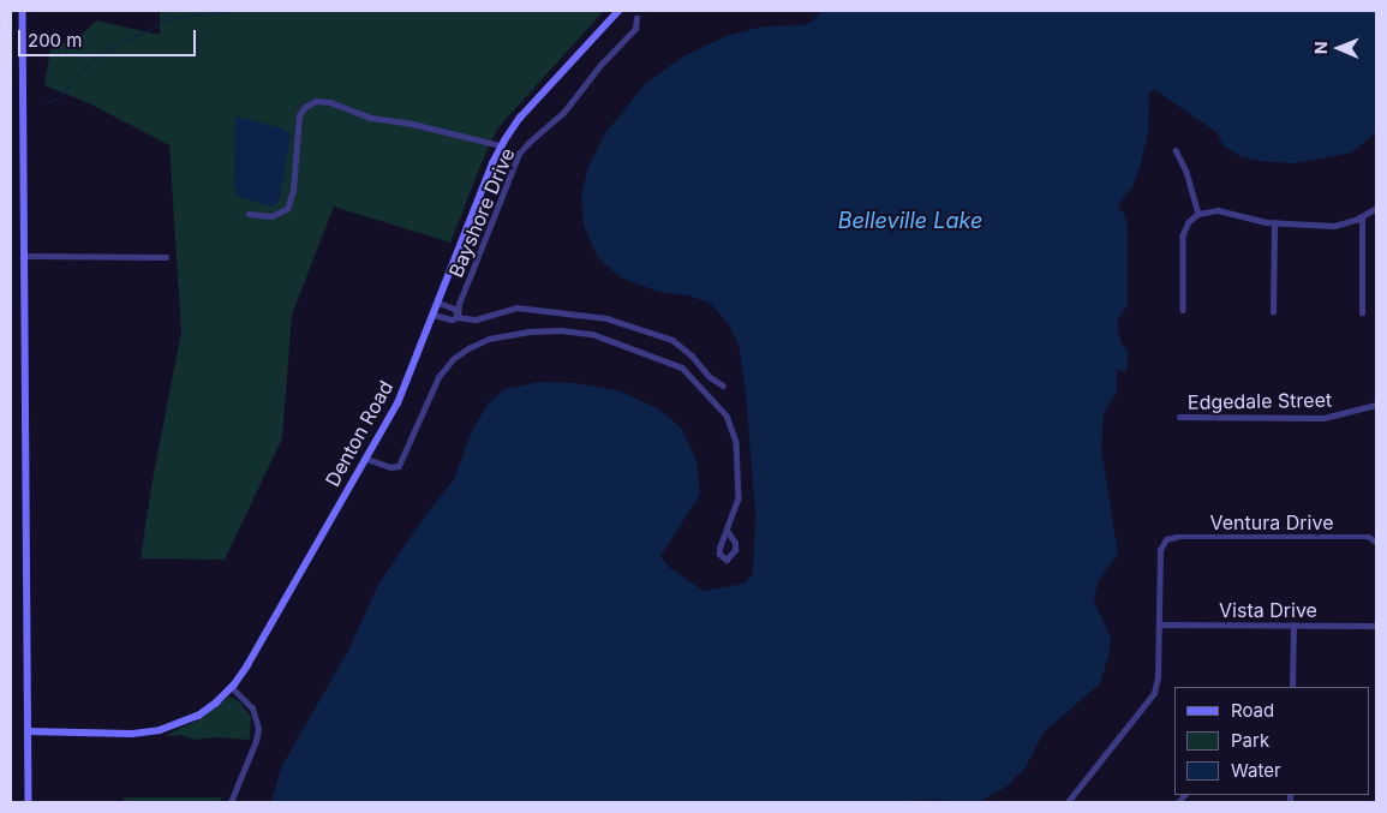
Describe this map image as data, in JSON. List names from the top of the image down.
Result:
{
  "streets": {
    "street": [
      "Bayshore Drive",
      "Edgedale Street",
      "Denton Road",
      "Ventura Drive",
      "Vista Drive"
    ]
  },
  "crossings": [
    ["Ventura Drive", "Vista Drive"]
  ],
  "water": ["Belleville Lake"],
  "legend": ["Road", "Park", "Water"],
  "scale_bar": "200 m",
  "north": "left"
}
